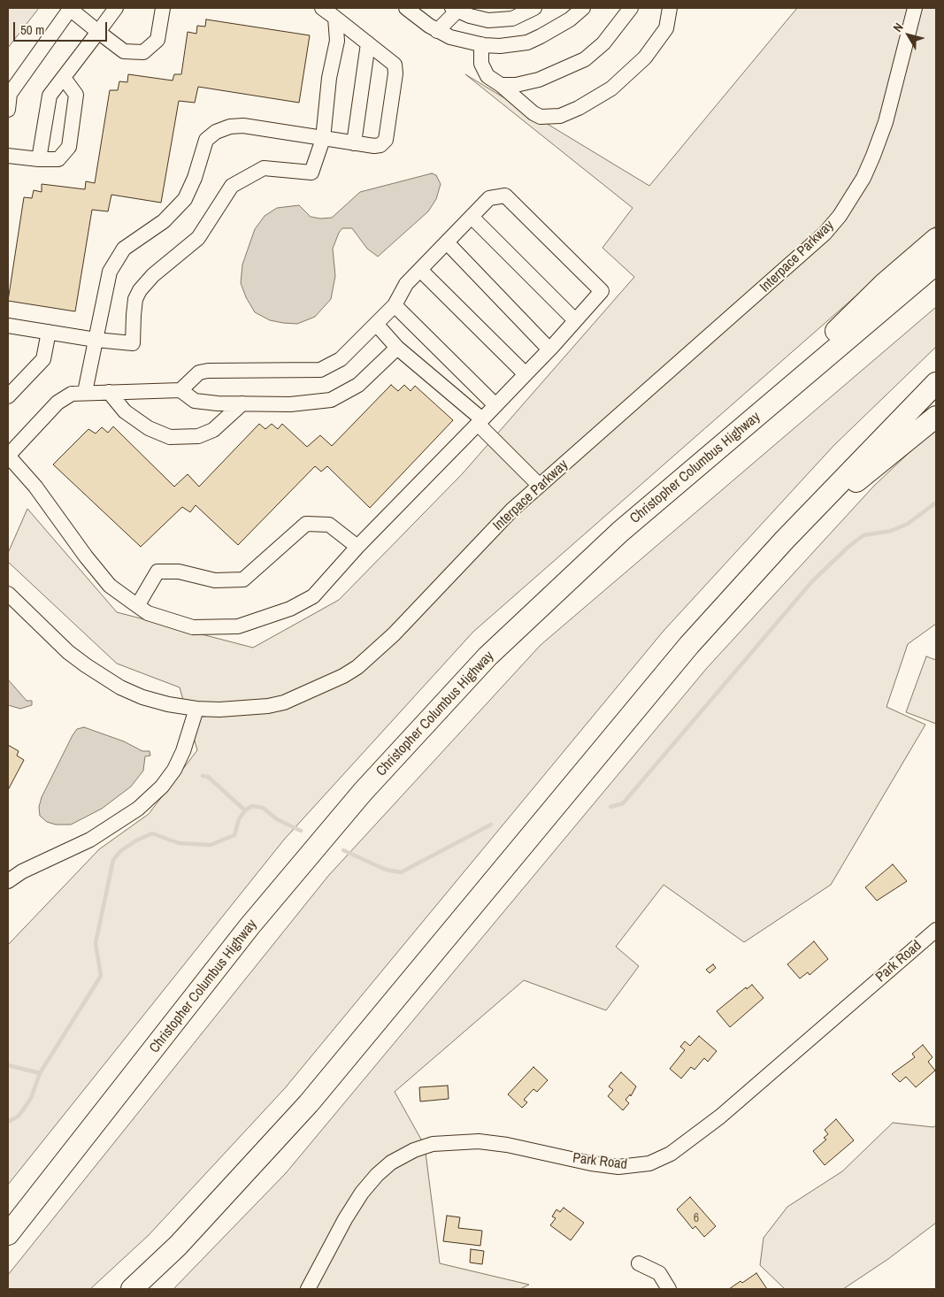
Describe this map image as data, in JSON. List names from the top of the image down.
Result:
{
  "streets": {
    "highway": ["Christopher Columbus Highway"],
    "street": ["Interpace Parkway", "Park Road"]
  },
  "house_numbers": ["6"],
  "scale_bar": "50 m",
  "north": "top left"
}
